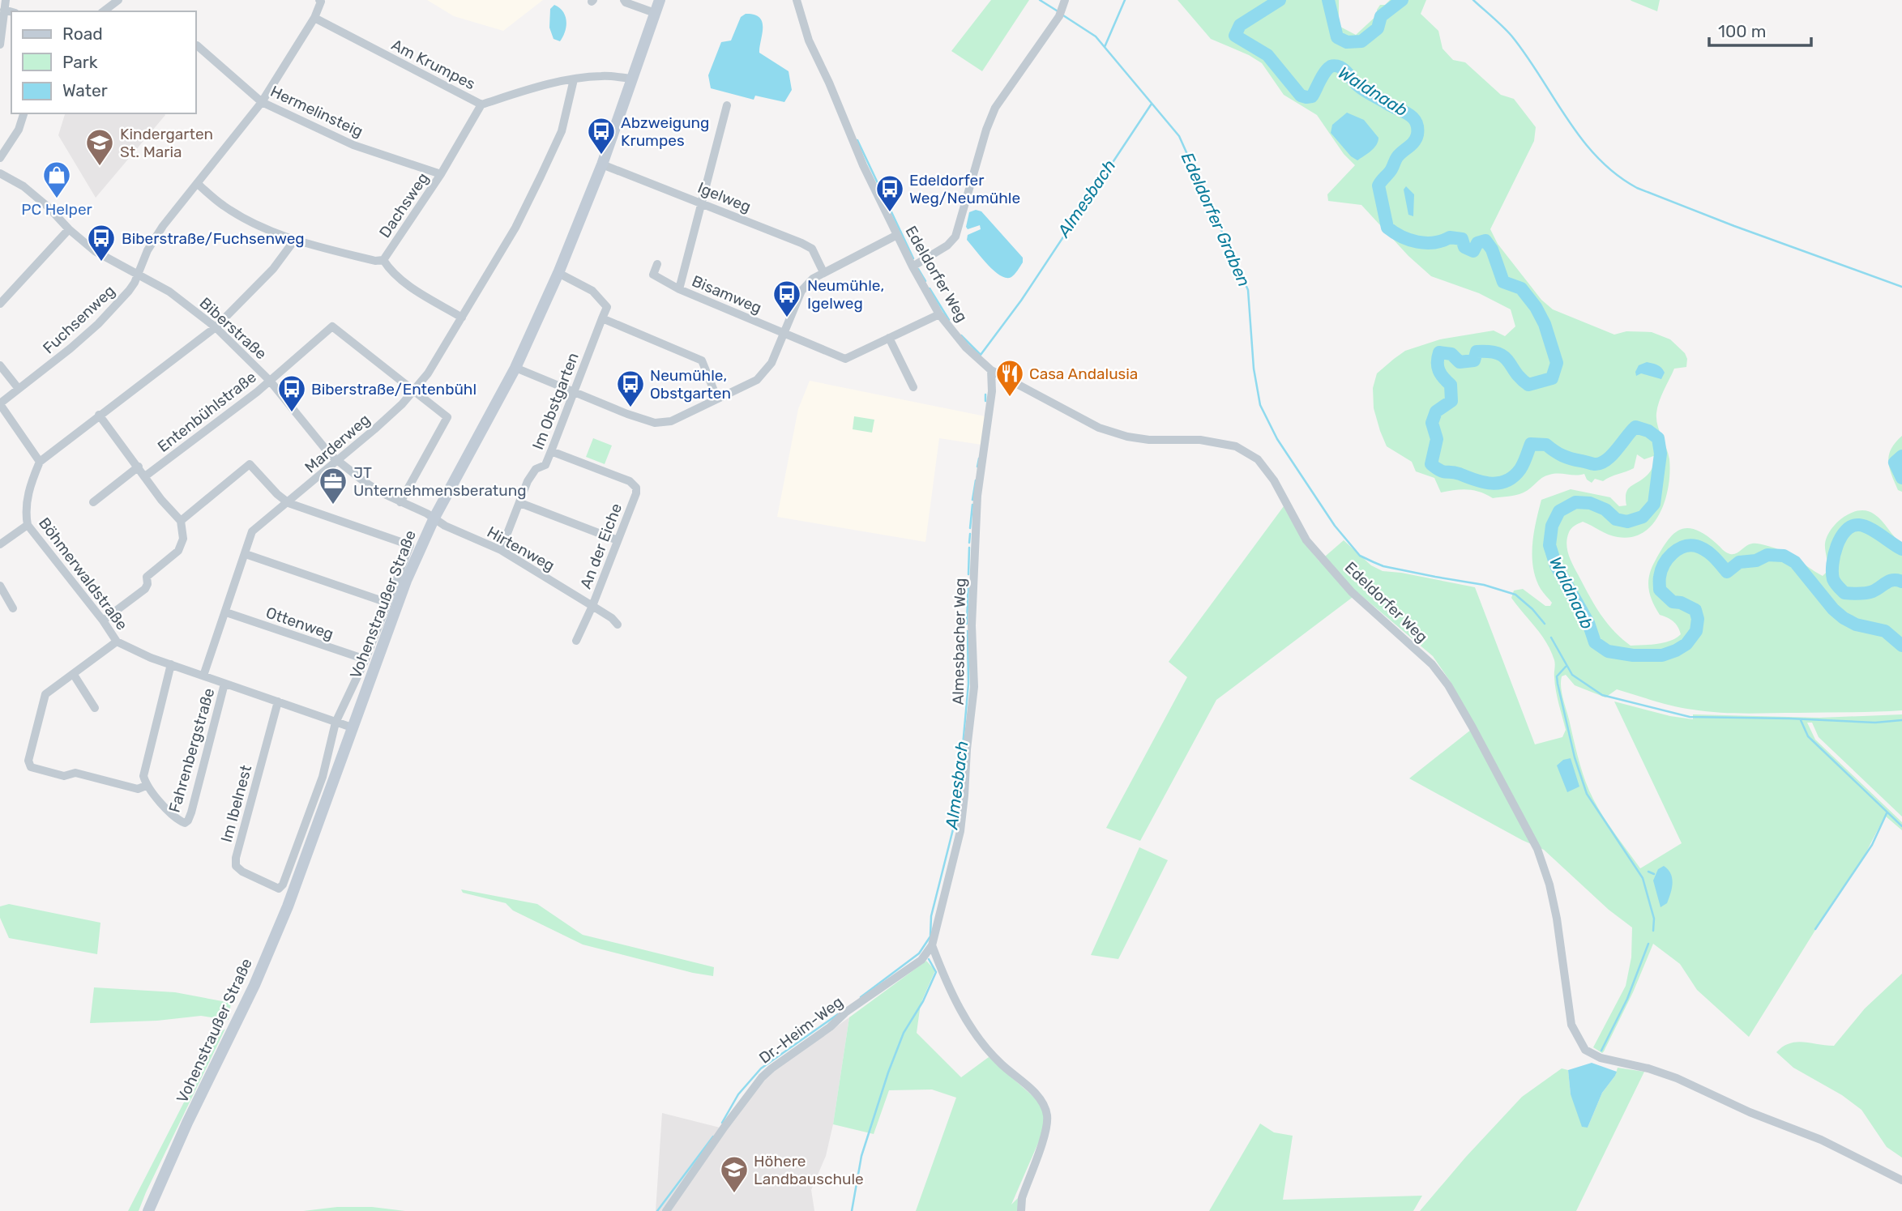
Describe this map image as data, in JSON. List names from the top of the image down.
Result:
{
  "streets": {
    "main road": ["Vohenstraußer Straße"],
    "street": [
      "Am Krumpes",
      "Hermelinsteig",
      "Igelweg",
      "Dachsweg",
      "Edeldorfer Weg",
      "Bisamweg",
      "Fuchsenweg",
      "Biberstraße",
      "Im Obstgarten",
      "Entenbühlstraße",
      "Marderweg",
      "An der Eiche",
      "Hirtenweg",
      "Böhmerwaldstraße",
      "Ottenweg",
      "Almesbacher Weg",
      "Fahrenbergstraße",
      "Im Ibelnest",
      "Dr.-Heim-Weg"
    ]
  },
  "crossings": [
    ["Am Krumpes", "Dachsweg"],
    ["Am Krumpes", "Fuchsenweg"],
    ["Am Krumpes", "Marderweg"],
    ["Am Krumpes", "Vohenstraußer Straße"],
    ["Hermelinsteig", "Dachsweg"],
    ["Hermelinsteig", "Fuchsenweg"],
    ["Igelweg", "Bisamweg"],
    ["Igelweg", "Vohenstraußer Straße"],
    ["Dachsweg", "Fuchsenweg"],
    ["Edeldorfer Weg", "Bisamweg"],
    ["Edeldorfer Weg", "Almesbacher Weg"],
    ["Fuchsenweg", "Biberstraße"],
    ["Biberstraße", "Entenbühlstraße"],
    ["Biberstraße", "Marderweg"],
    ["Biberstraße", "Hirtenweg"],
    ["Biberstraße", "Vohenstraußer Straße"],
    ["Im Obstgarten", "An der Eiche"],
    ["Im Obstgarten", "Hirtenweg"],
    ["Entenbühlstraße", "Marderweg"],
    ["Marderweg", "Böhmerwaldstraße"],
    ["Marderweg", "Vohenstraußer Straße"],
    ["Marderweg", "Ottenweg"],
    ["An der Eiche", "Hirtenweg"],
    ["Hirtenweg", "Vohenstraußer Straße"],
    ["Böhmerwaldstraße", "Vohenstraußer Straße"],
    ["Böhmerwaldstraße", "Fahrenbergstraße"],
    ["Böhmerwaldstraße", "Im Ibelnest"],
    ["Vohenstraußer Straße", "Ottenweg"],
    ["Vohenstraußer Straße", "Im Ibelnest"],
    ["Almesbacher Weg", "Dr.-Heim-Weg"]
  ],
  "water": ["Waldnaab", "Almesbach", "Edeldorfer Graben"],
  "places": {
    "bus stop": [
      "Abzweigung Krumpes",
      "Edeldorfer Weg/Neumühle",
      "Biberstraße/Fuchsenweg",
      "Neumühle, Igelweg",
      "Neumühle, Obstgarten",
      "Biberstraße/Entenbühl"
    ],
    "school or university": ["Kindergarten St. Maria", "Höhere Landbauschule"],
    "shop": ["PC Helper"],
    "restaurant": ["Casa Andalusia"],
    "office": ["JT Unternehmensberatung"]
  },
  "legend": ["Road", "Park", "Water"],
  "scale_bar": "100 m"
}
